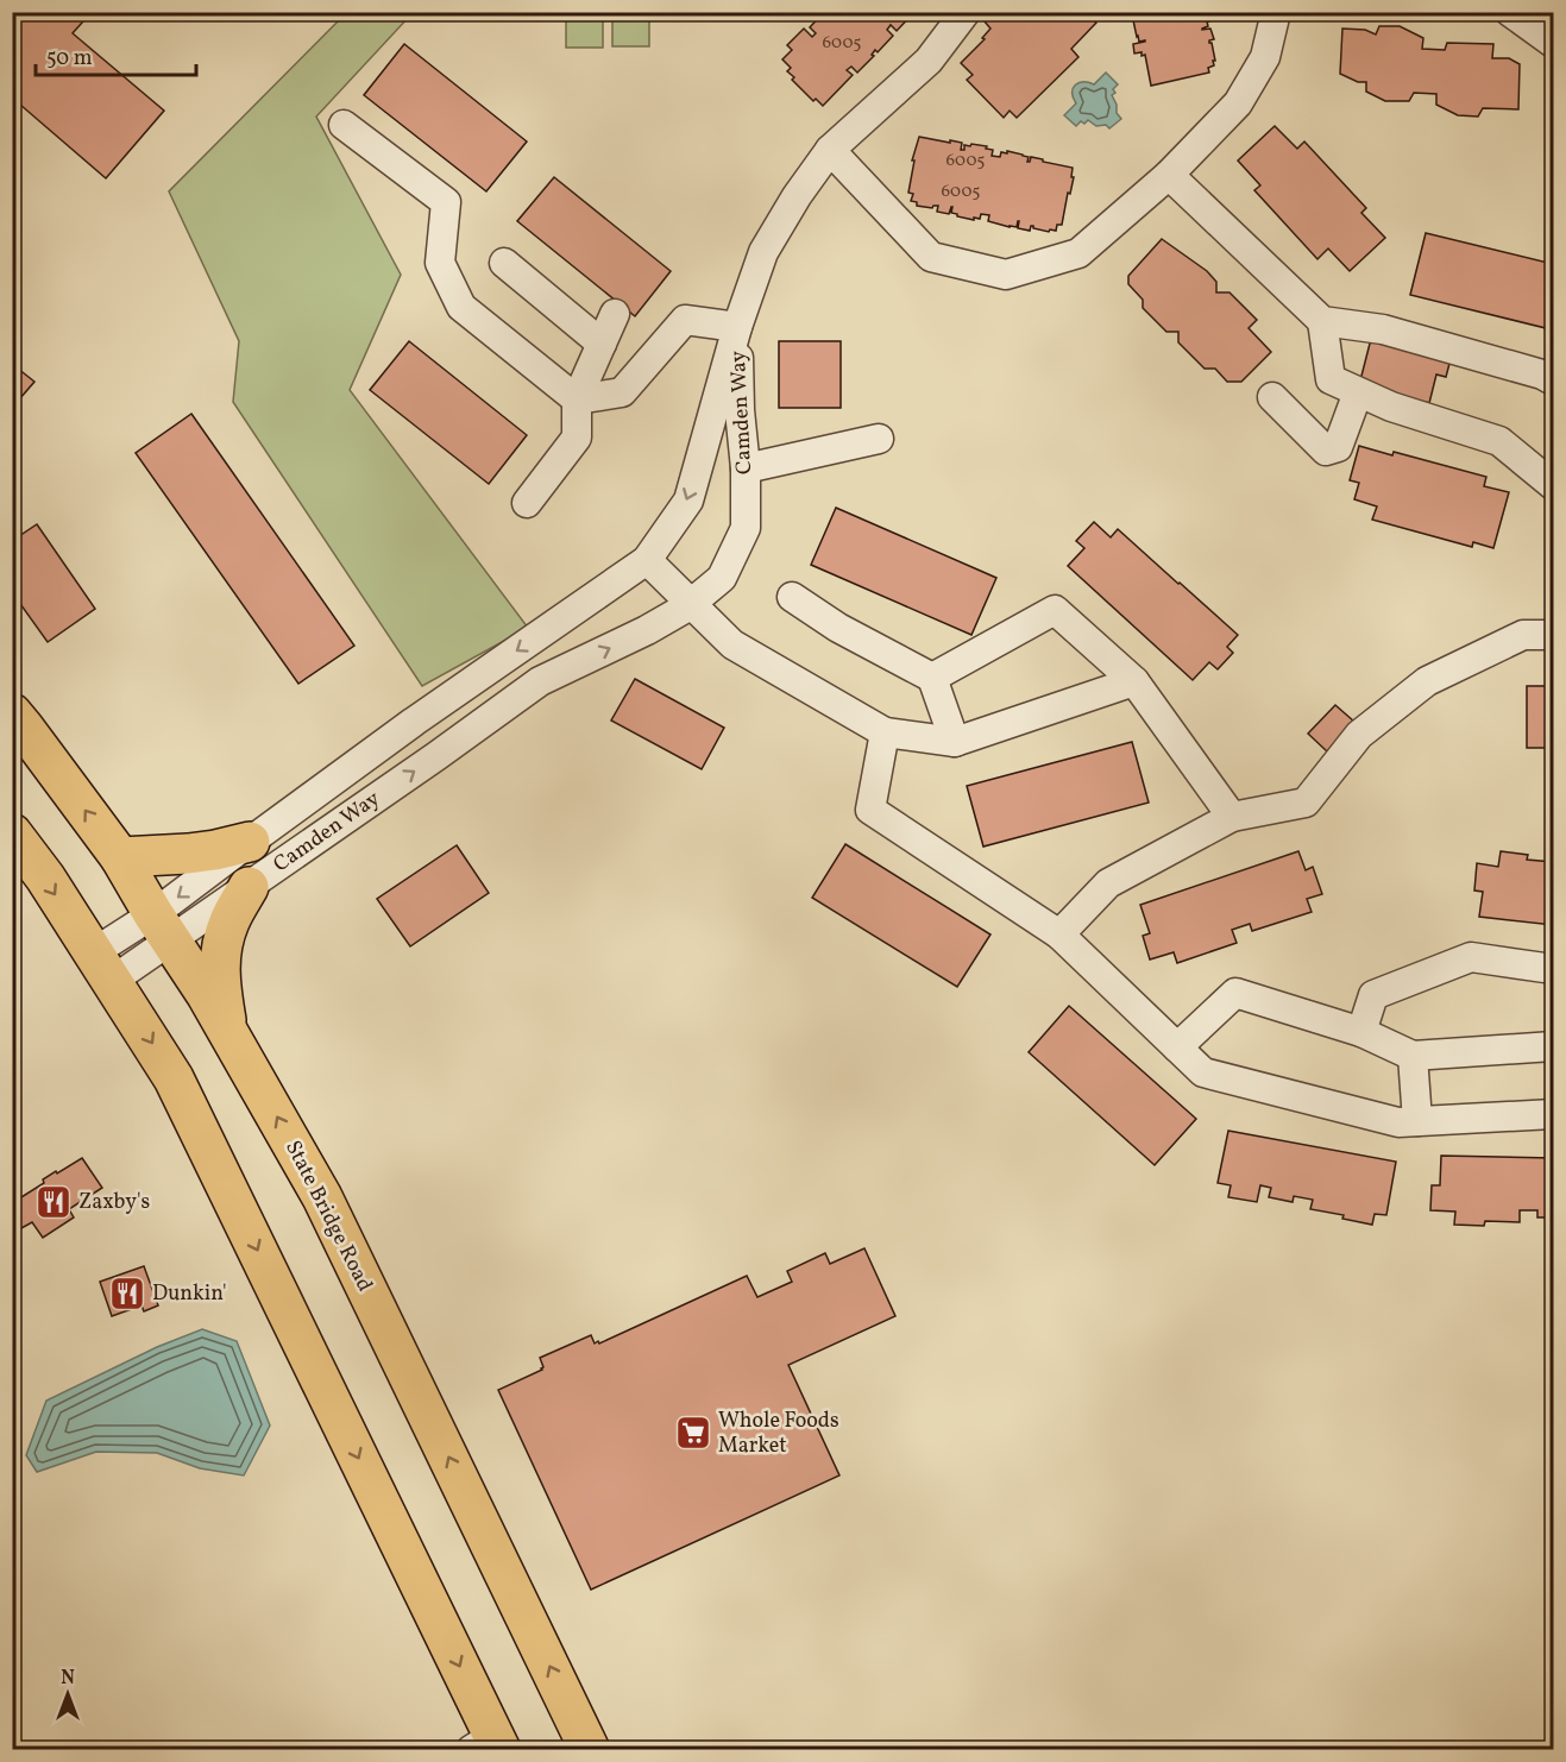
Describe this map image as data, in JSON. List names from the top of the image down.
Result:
{
  "streets": {
    "highway": ["State Bridge Road"],
    "street": ["Camden Way"]
  },
  "crossings": [
    ["Camden Way", "State Bridge Road"]
  ],
  "places": {
    "restaurant": ["Zaxby's", "Dunkin'"],
    "supermarket": ["Whole Foods Market"]
  },
  "house_numbers": ["6005", "6005", "6005"],
  "scale_bar": "50 m",
  "north": "top"
}
